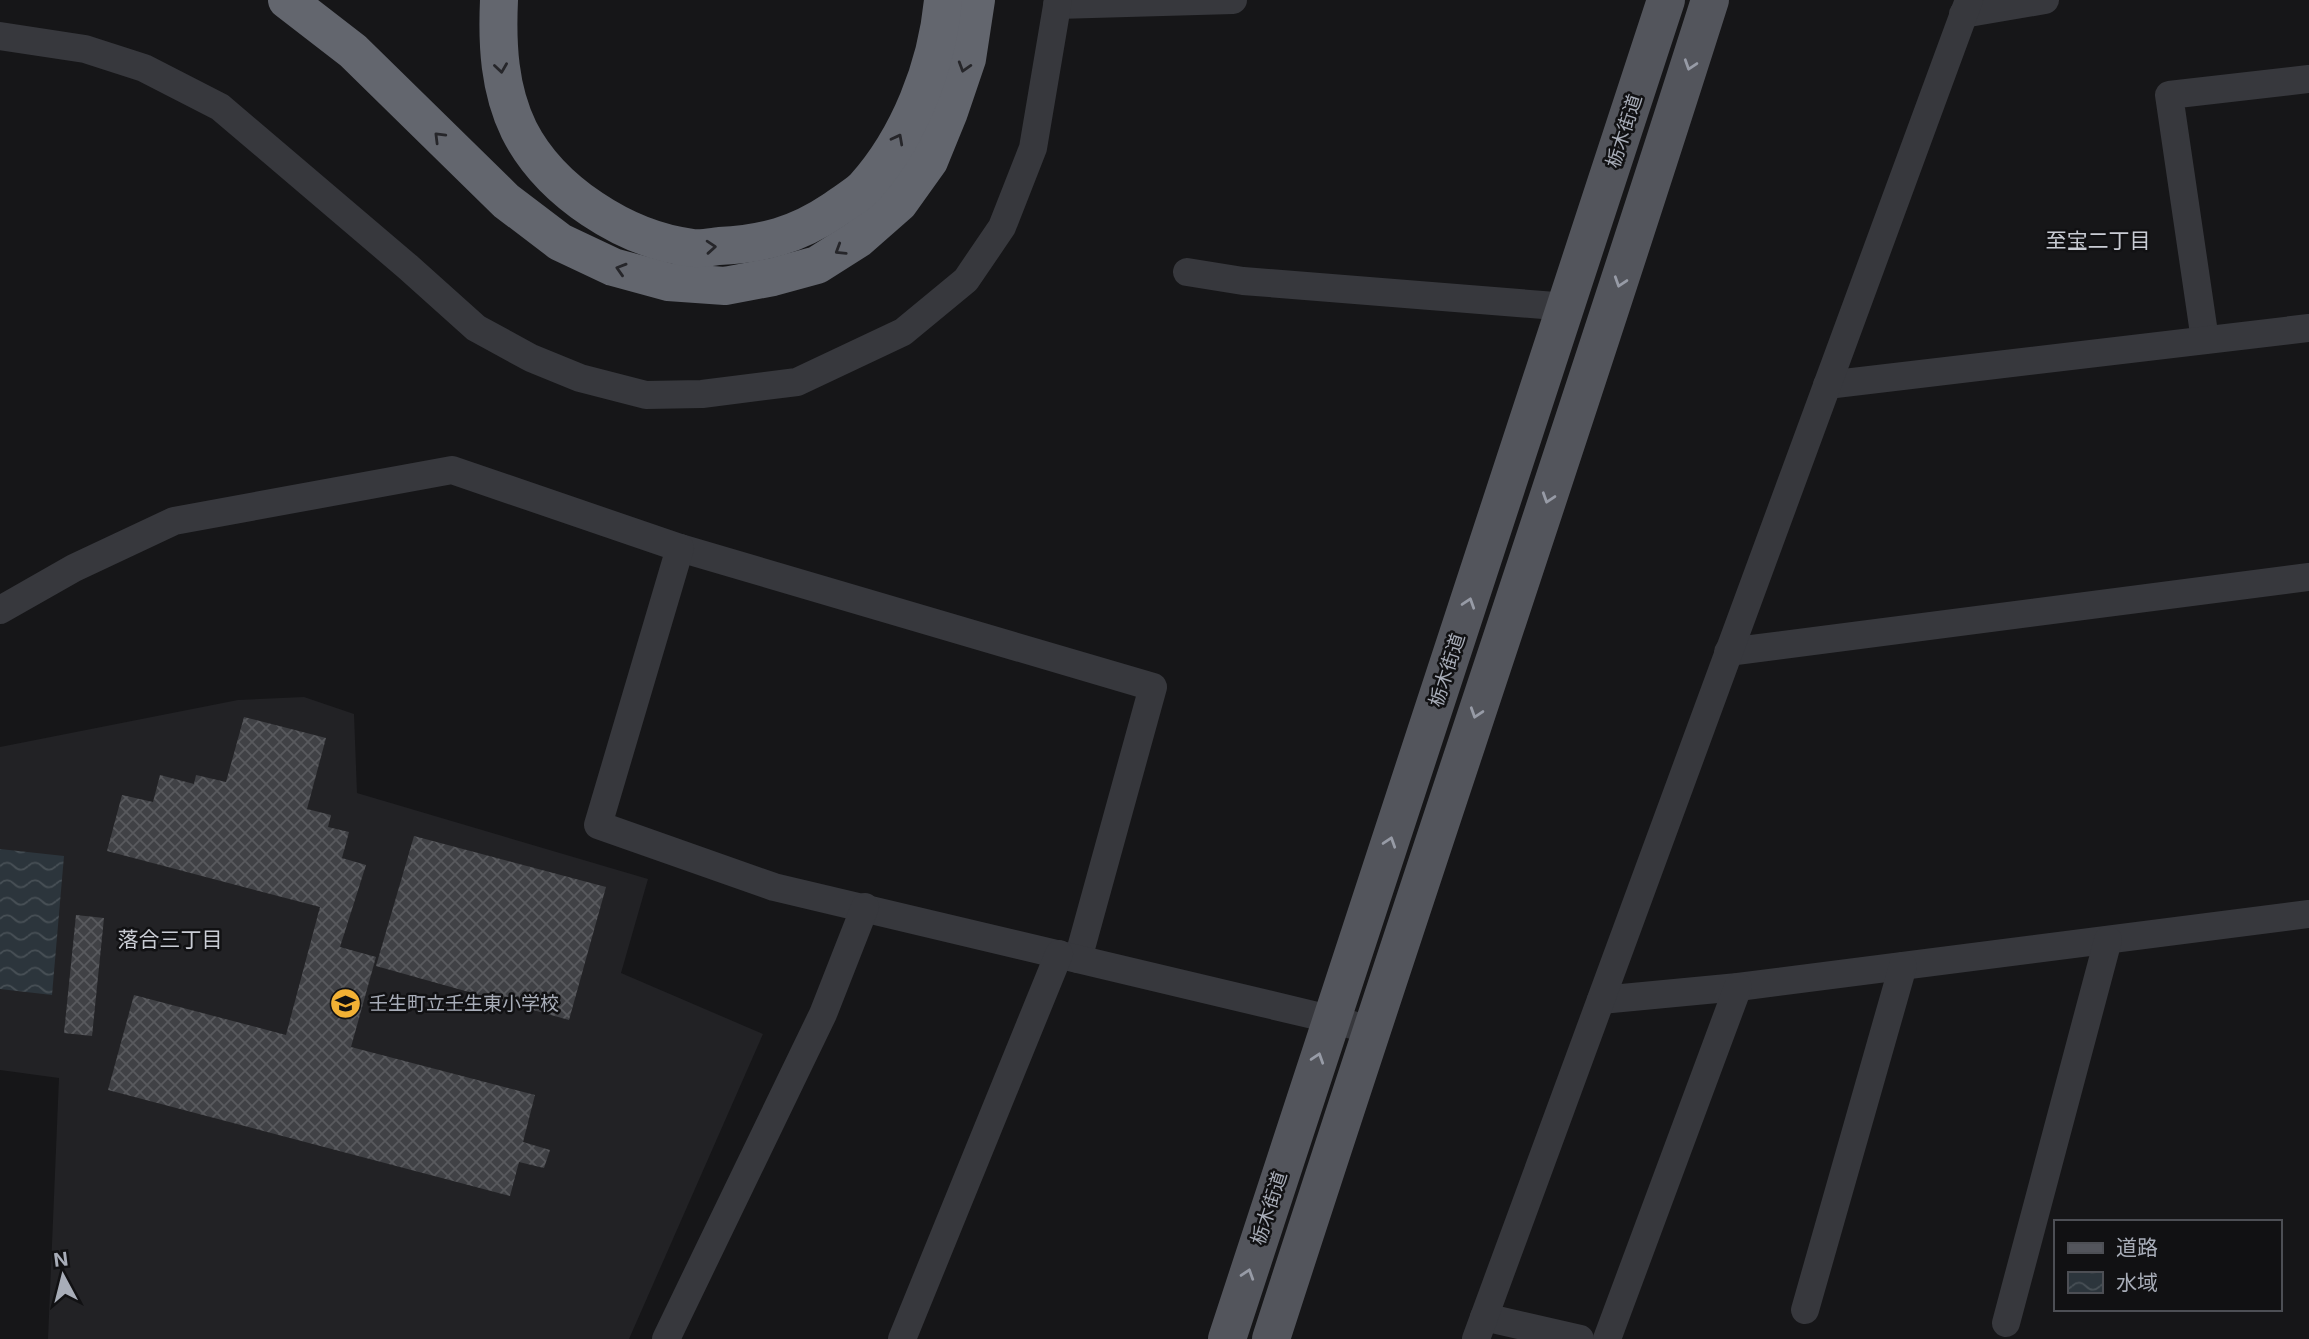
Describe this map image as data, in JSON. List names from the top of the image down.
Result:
{
  "streets": {
    "main road": ["栃木街道"]
  },
  "districts": ["至宝二丁目", "落合三丁目"],
  "places": {
    "school or university": ["壬生町立壬生東小学校"]
  },
  "legend": ["道路", "水域"],
  "north": "top"
}
